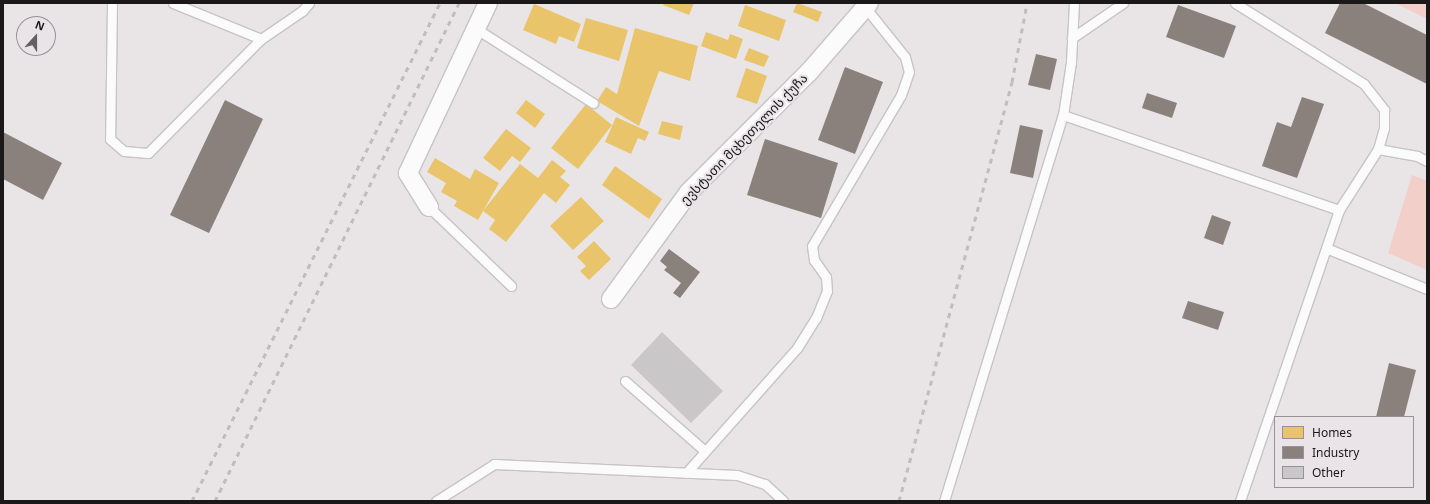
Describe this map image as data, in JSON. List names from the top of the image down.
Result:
{
  "streets": {
    "street": ["ევსტათი მცხეთელის ქუჩა"]
  },
  "legend": ["Homes", "Industry", "Other"],
  "north": "top"
}
